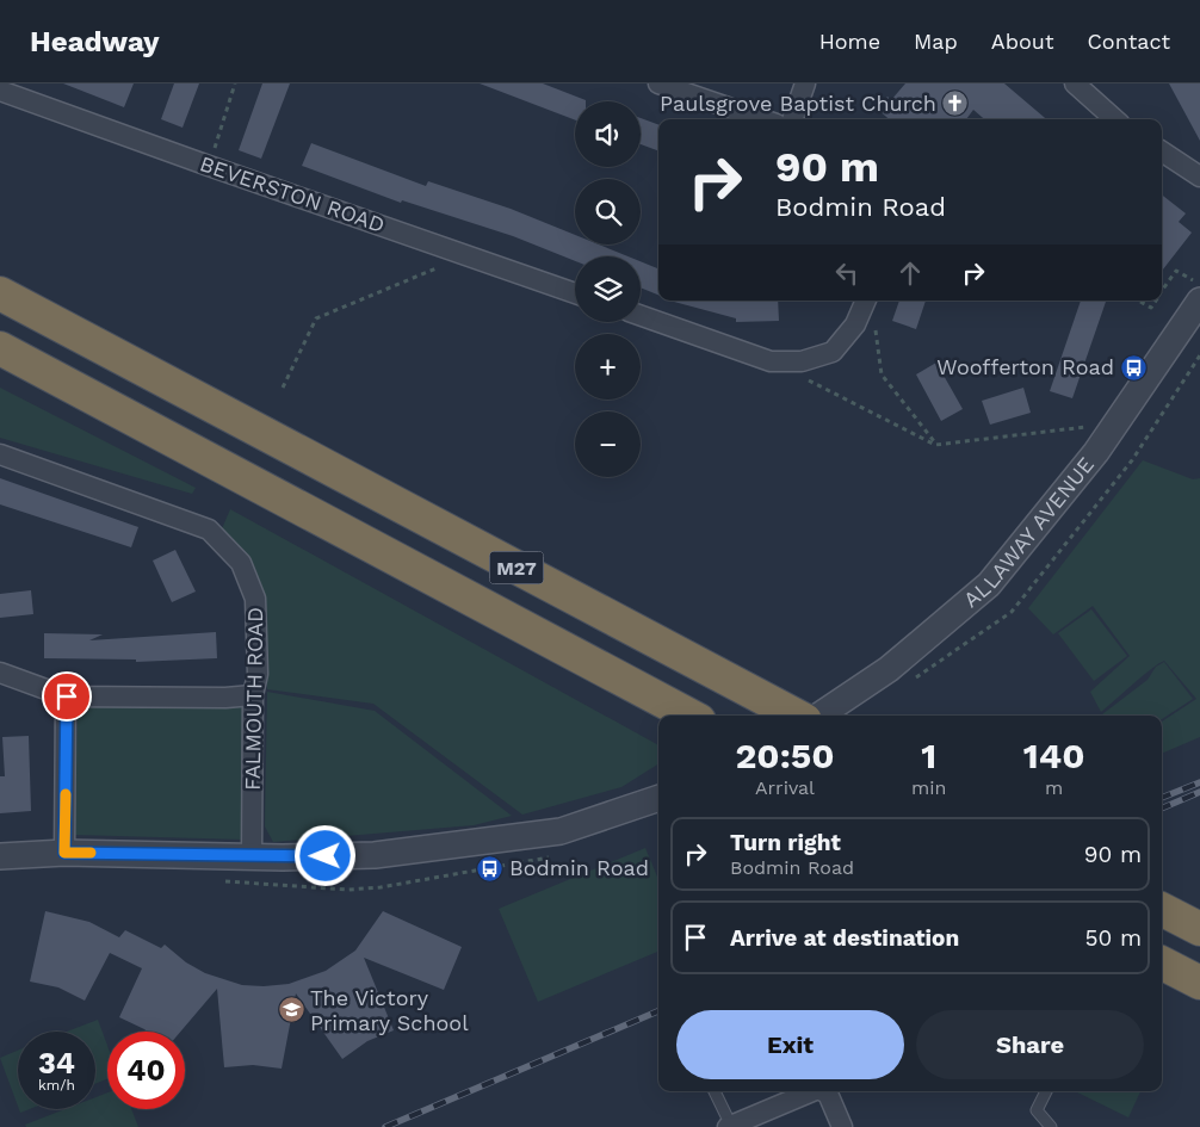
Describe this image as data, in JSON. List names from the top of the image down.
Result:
{
  "streets": {
    "highway": ["M27"],
    "street": ["BEVERSTON ROAD", "ALLAWAY AVENUE", "FALMOUTH ROAD"]
  },
  "places": {
    "church": ["Paulsgrove Baptist Church"],
    "bus stop": ["Woofferton Road", "Bodmin Road"],
    "school or university": ["The Victory Primary School"]
  },
  "page": {
    "header": "Headway",
    "nav": [
      "Home",
      "Map",
      "About",
      "Contact"
    ],
    "map_buttons": ["+", "−"],
    "turn": ["90 m", "Bodmin Road"],
    "eta": [
      "20:50",
      "Arrival",
      "1",
      "min",
      "140",
      "m"
    ],
    "list": [
      {
        "name": "Turn right",
        "note": "Bodmin Road",
        "value": "90 m"
      },
      {
        "name": "Arrive at destination",
        "value": "50 m"
      }
    ],
    "buttons": ["Exit", "Share"],
    "speed": "34 km/h",
    "limit": "40"
  }
}
